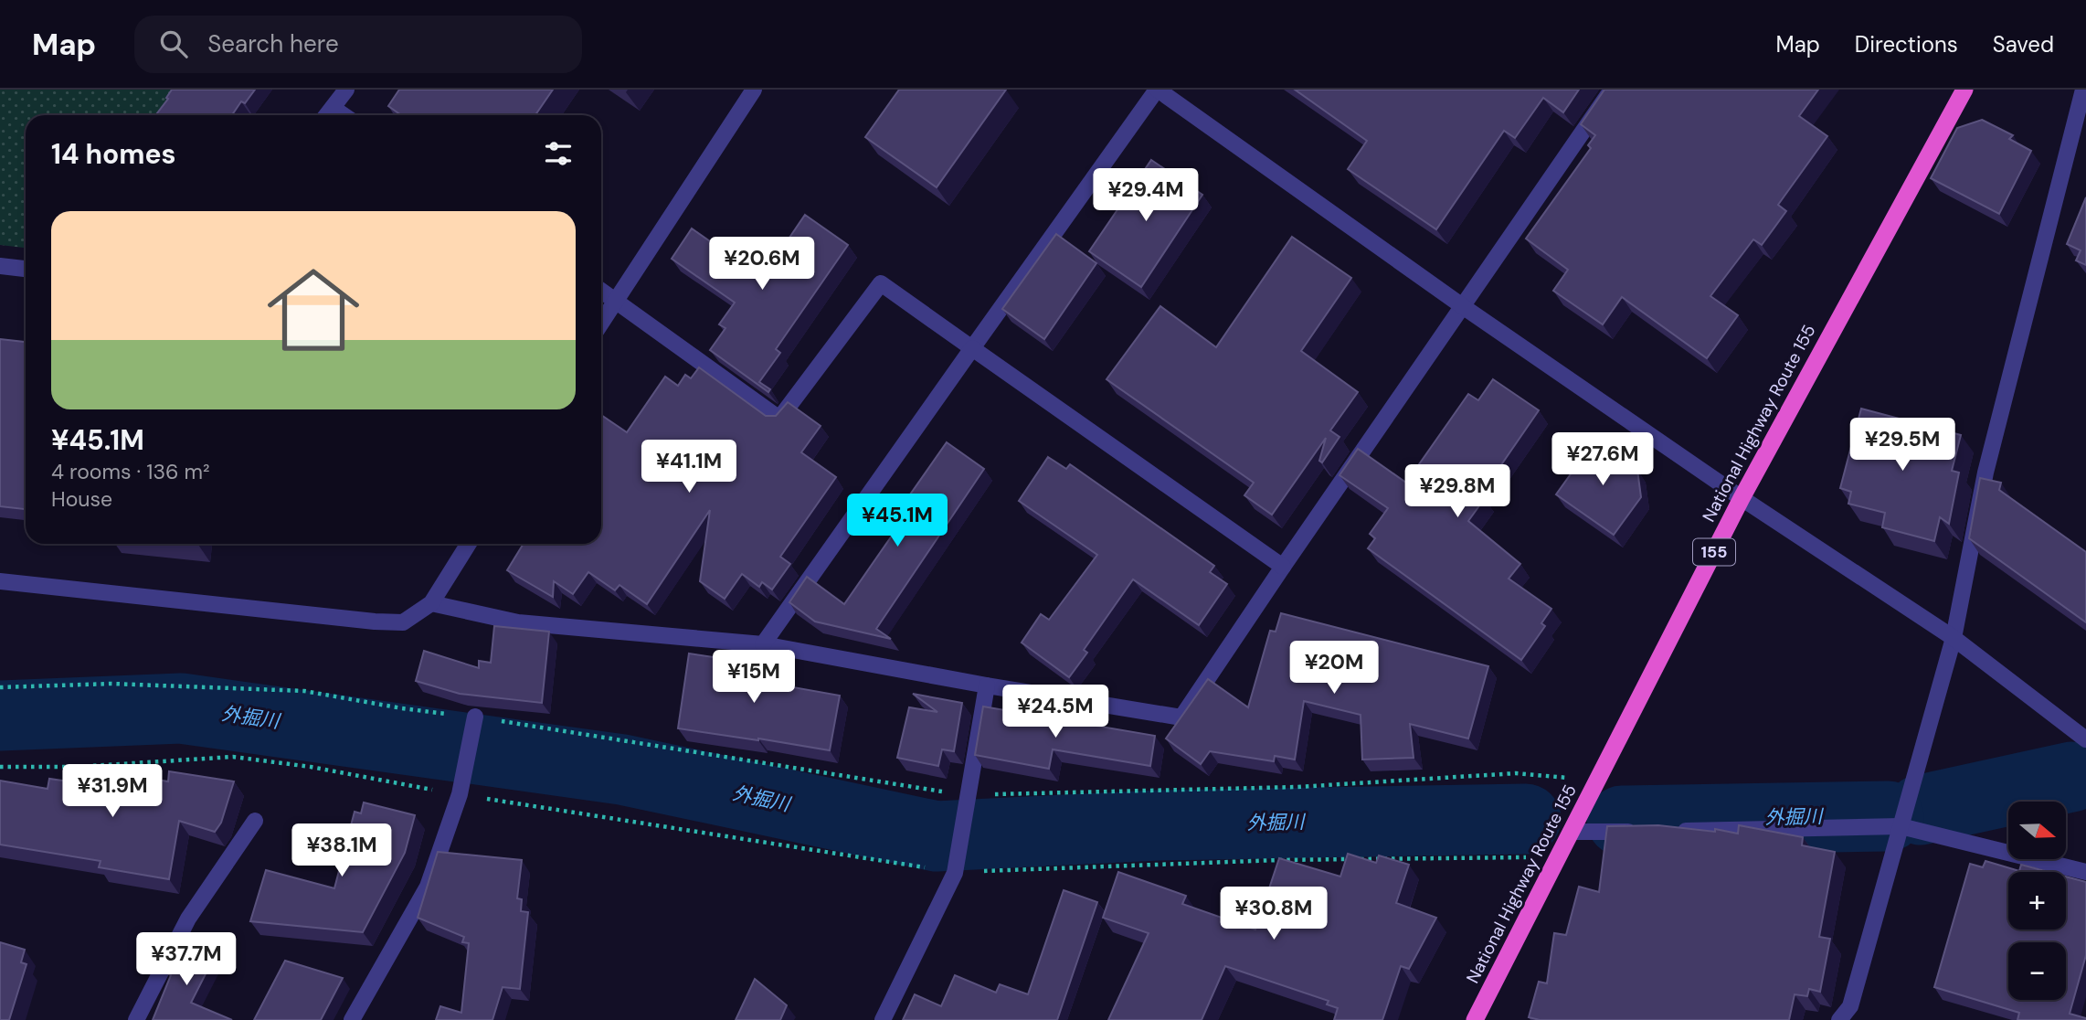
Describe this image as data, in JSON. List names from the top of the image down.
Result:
{
  "streets": {
    "highway": ["National Highway Route 155", "155"]
  },
  "water": ["外掘川"],
  "north": "right",
  "page": {
    "header": "Map",
    "search": "Search here",
    "nav": ["Map", "Directions", "Saved"],
    "heading": "14 homes",
    "price": [
      "¥29.4M",
      "¥20.6M",
      "¥29.5M",
      "¥27.6M",
      "¥41.1M",
      "¥29.8M",
      "¥45.1M",
      "¥20M",
      "¥15M",
      "¥24.5M",
      "¥31.9M",
      "¥38.1M",
      "¥30.8M",
      "¥37.7M"
    ],
    "list": [
      {
        "name": "¥45.1M",
        "note": "4 rooms · 136 m² · House"
      }
    ],
    "map_buttons": ["+", "−"]
  }
}
